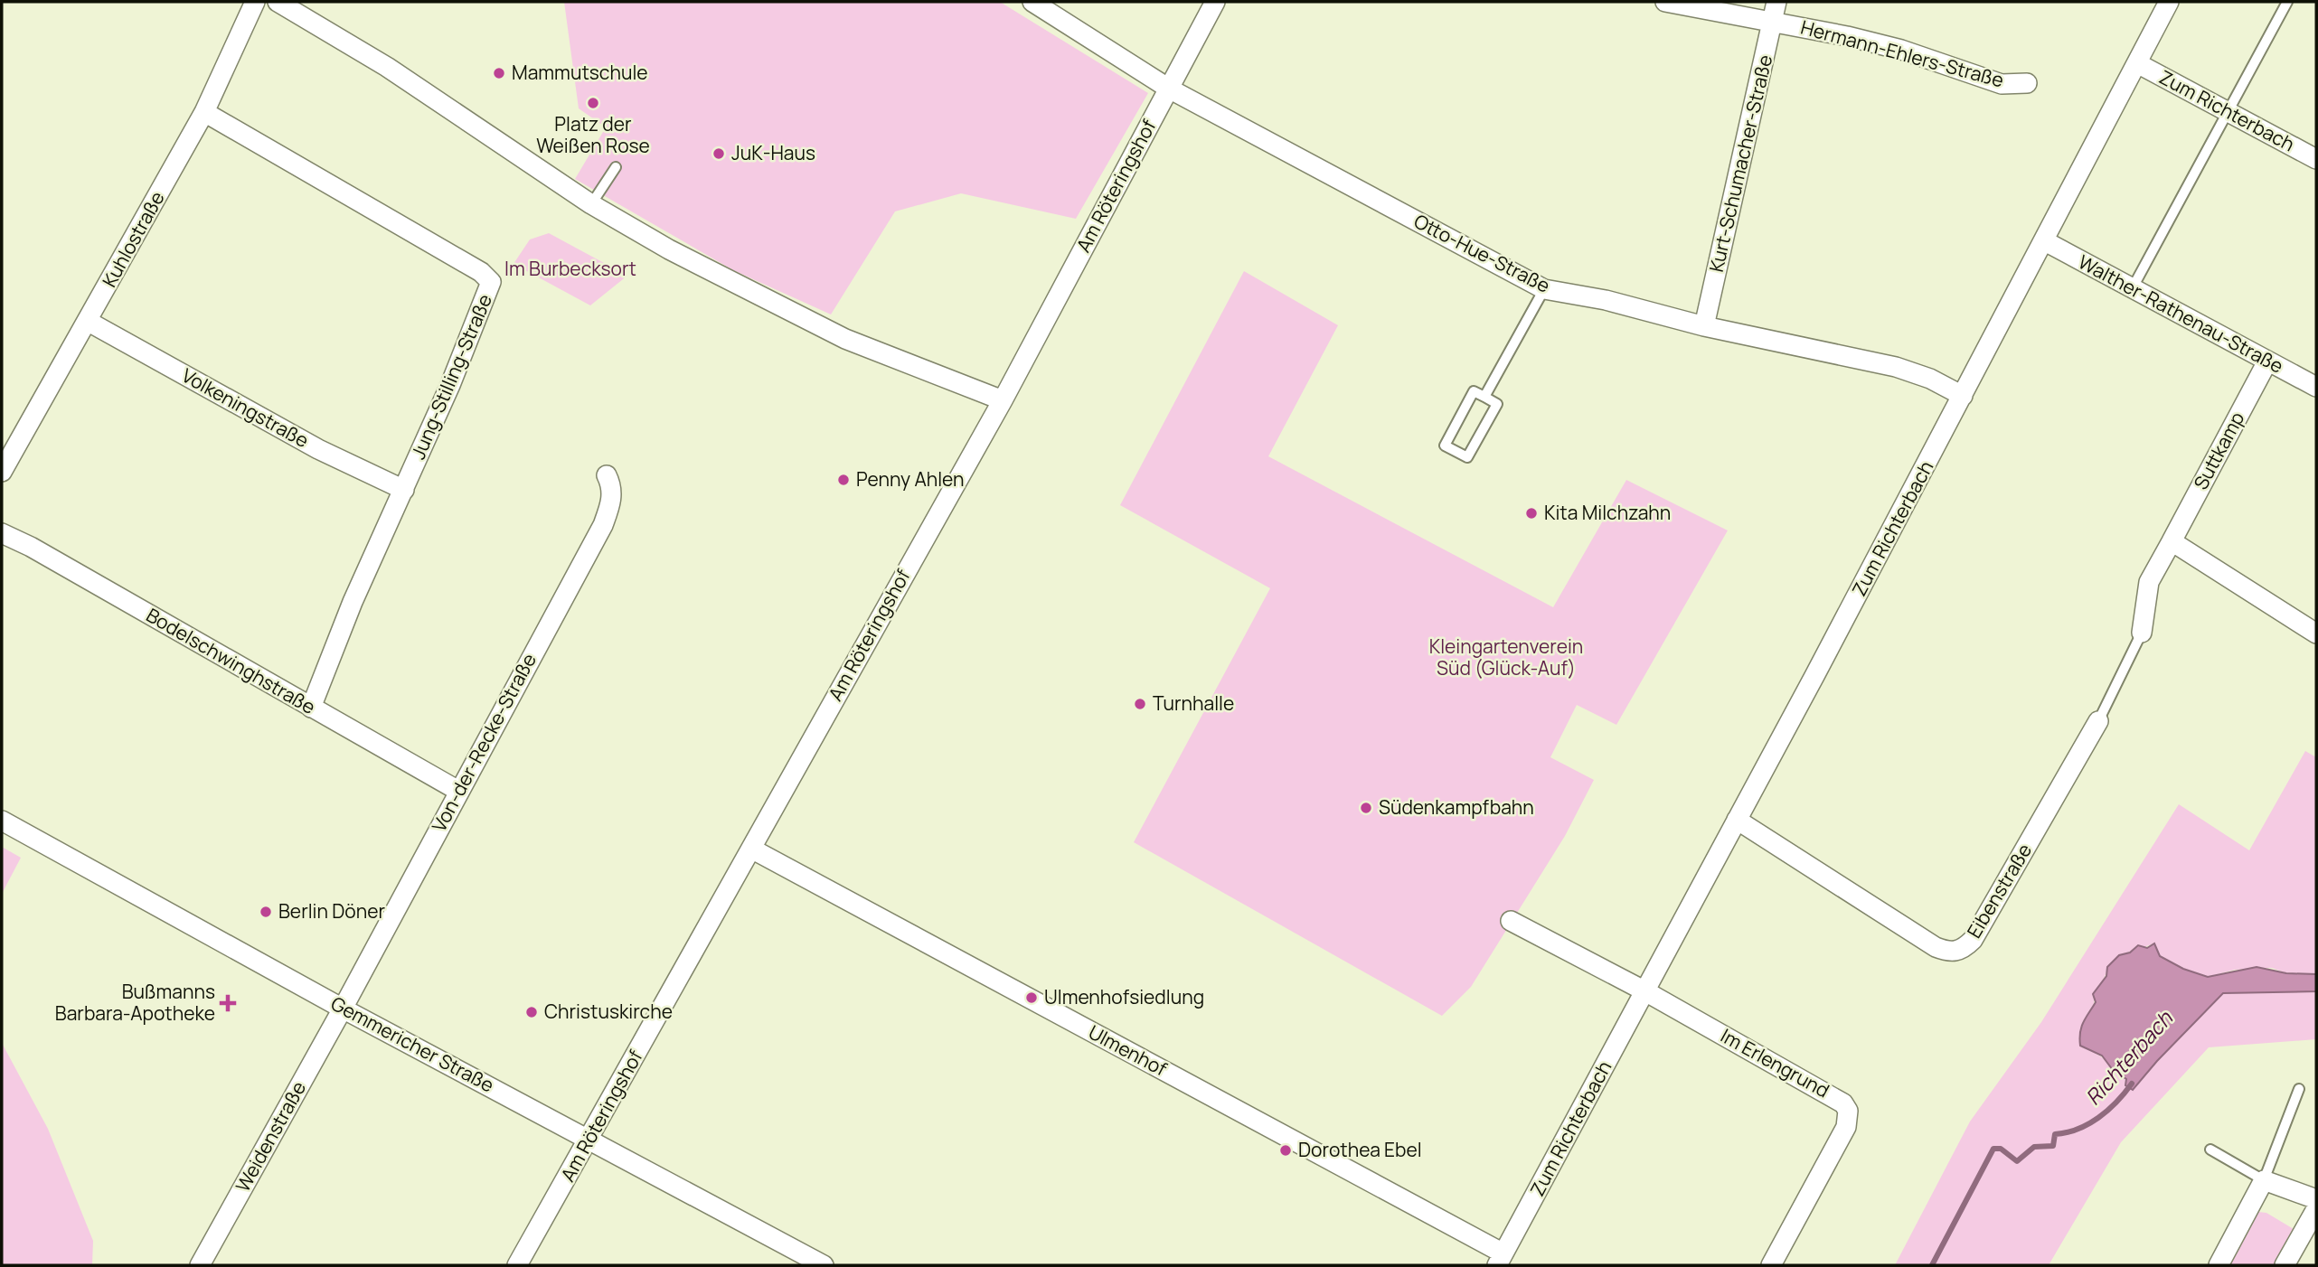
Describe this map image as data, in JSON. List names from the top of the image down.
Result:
{
  "streets": {
    "street": [
      "Hermann-Ehlers-Straße",
      "Zum Richterbach",
      "Kurt-Schumacher-Straße",
      "Am Röteringshof",
      "Kuhlostraße",
      "Otto-Hue-Straße",
      "Walther-Rathenau-Straße",
      "Jung-Stilling-Straße",
      "Volkeningstraße",
      "Suttkamp",
      "Bodelschwinghstraße",
      "Von-der-Recke-Straße",
      "Eibenstraße",
      "Gemmericher Straße",
      "Ulmenhof",
      "Im Erlengrund",
      "Weidenstraße"
    ]
  },
  "crossings": [
    ["Hermann-Ehlers-Straße", "Kurt-Schumacher-Straße"],
    ["Zum Richterbach", "Otto-Hue-Straße"],
    ["Zum Richterbach", "Walther-Rathenau-Straße"],
    ["Zum Richterbach", "Eibenstraße"],
    ["Zum Richterbach", "Ulmenhof"],
    ["Zum Richterbach", "Im Erlengrund"],
    ["Kurt-Schumacher-Straße", "Otto-Hue-Straße"],
    ["Am Röteringshof", "Otto-Hue-Straße"],
    ["Am Röteringshof", "Gemmericher Straße"],
    ["Am Röteringshof", "Ulmenhof"],
    ["Kuhlostraße", "Jung-Stilling-Straße"],
    ["Kuhlostraße", "Volkeningstraße"],
    ["Walther-Rathenau-Straße", "Suttkamp"],
    ["Jung-Stilling-Straße", "Volkeningstraße"],
    ["Jung-Stilling-Straße", "Bodelschwinghstraße"],
    ["Suttkamp", "Eibenstraße"],
    ["Bodelschwinghstraße", "Von-der-Recke-Straße"],
    ["Von-der-Recke-Straße", "Gemmericher Straße"],
    ["Von-der-Recke-Straße", "Weidenstraße"],
    ["Gemmericher Straße", "Weidenstraße"]
  ],
  "water": ["Richterbach"],
  "parks": ["Im Burbecksort", "Kleingartenverein Süd (Glück-Auf)"],
  "places": {
    "other": [
      "Mammutschule",
      "Platz der Weißen Rose",
      "JuK-Haus",
      "Penny Ahlen",
      "Kita Milchzahn",
      "Turnhalle",
      "Südenkampfbahn",
      "Berlin Döner",
      "Ulmenhofsiedlung",
      "Christuskirche",
      "Dorothea Ebel"
    ],
    "health": ["Bußmanns Barbara-Apotheke"]
  }
}
